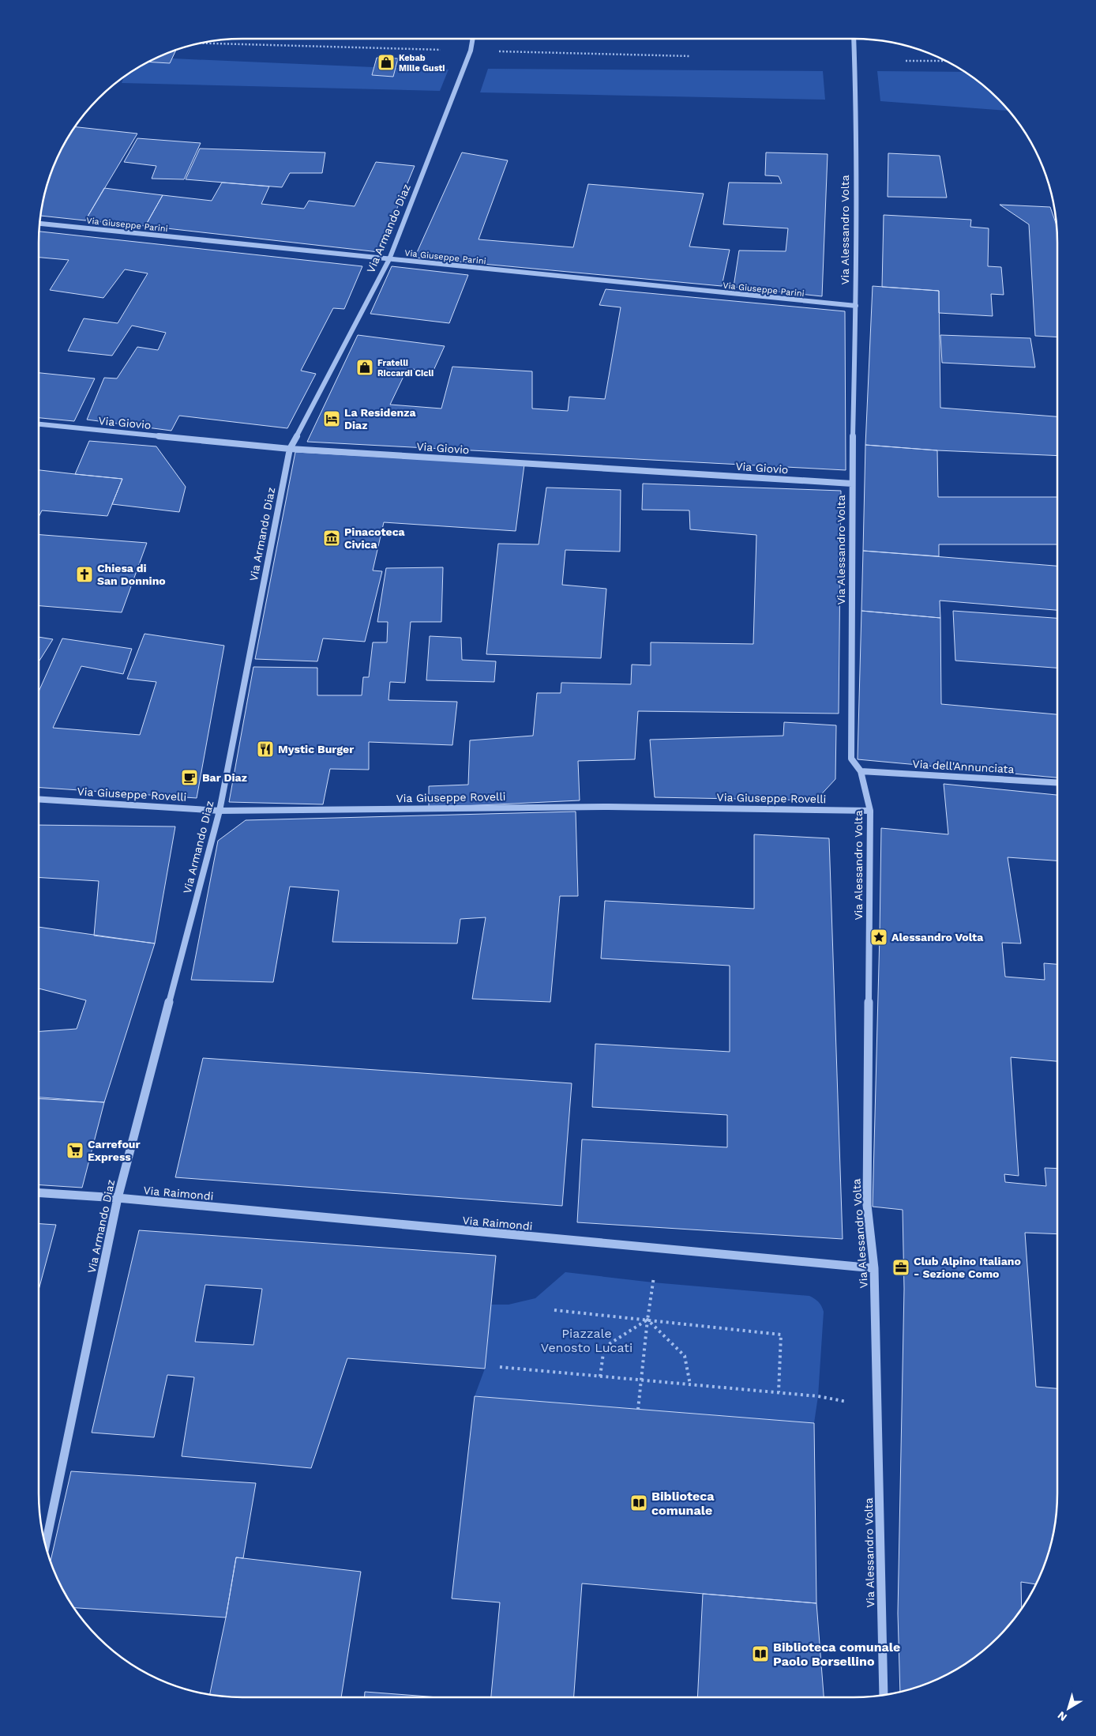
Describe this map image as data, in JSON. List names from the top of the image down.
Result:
{
  "streets": {
    "street": [
      "Via Giuseppe Parini",
      "Via Armando Diaz",
      "Via Alessandro Volta",
      "Via Giovio",
      "Via dell'Annunciata",
      "Via Giuseppe Rovelli",
      "Via Raimondi"
    ]
  },
  "crossings": [
    ["Via Giuseppe Parini", "Via Armando Diaz"],
    ["Via Giuseppe Parini", "Via Alessandro Volta"],
    ["Via Armando Diaz", "Via Giovio"],
    ["Via Armando Diaz", "Via Giuseppe Rovelli"],
    ["Via Armando Diaz", "Via Raimondi"],
    ["Via Alessandro Volta", "Via Giovio"],
    ["Via Alessandro Volta", "Via dell'Annunciata"],
    ["Via Alessandro Volta", "Via Giuseppe Rovelli"],
    ["Via Alessandro Volta", "Via Raimondi"]
  ],
  "parks": ["Piazzale Venosto Lucati"],
  "places": {
    "shop": ["Kebab Mille Gusti", "Fratelli Riccardi Cicli"],
    "hotel": ["La Residenza Diaz"],
    "museum": ["Pinacoteca Civica"],
    "church": ["Chiesa di San Donnino"],
    "restaurant": ["Mystic Burger"],
    "cafe": ["Bar Diaz"],
    "place": ["Alessandro Volta"],
    "supermarket": ["Carrefour Express"],
    "office": ["Club Alpino Italiano - Sezione Como"],
    "library": ["Biblioteca comunale", "Biblioteca comunale Paolo Borsellino"]
  },
  "north": "bottom left"
}
